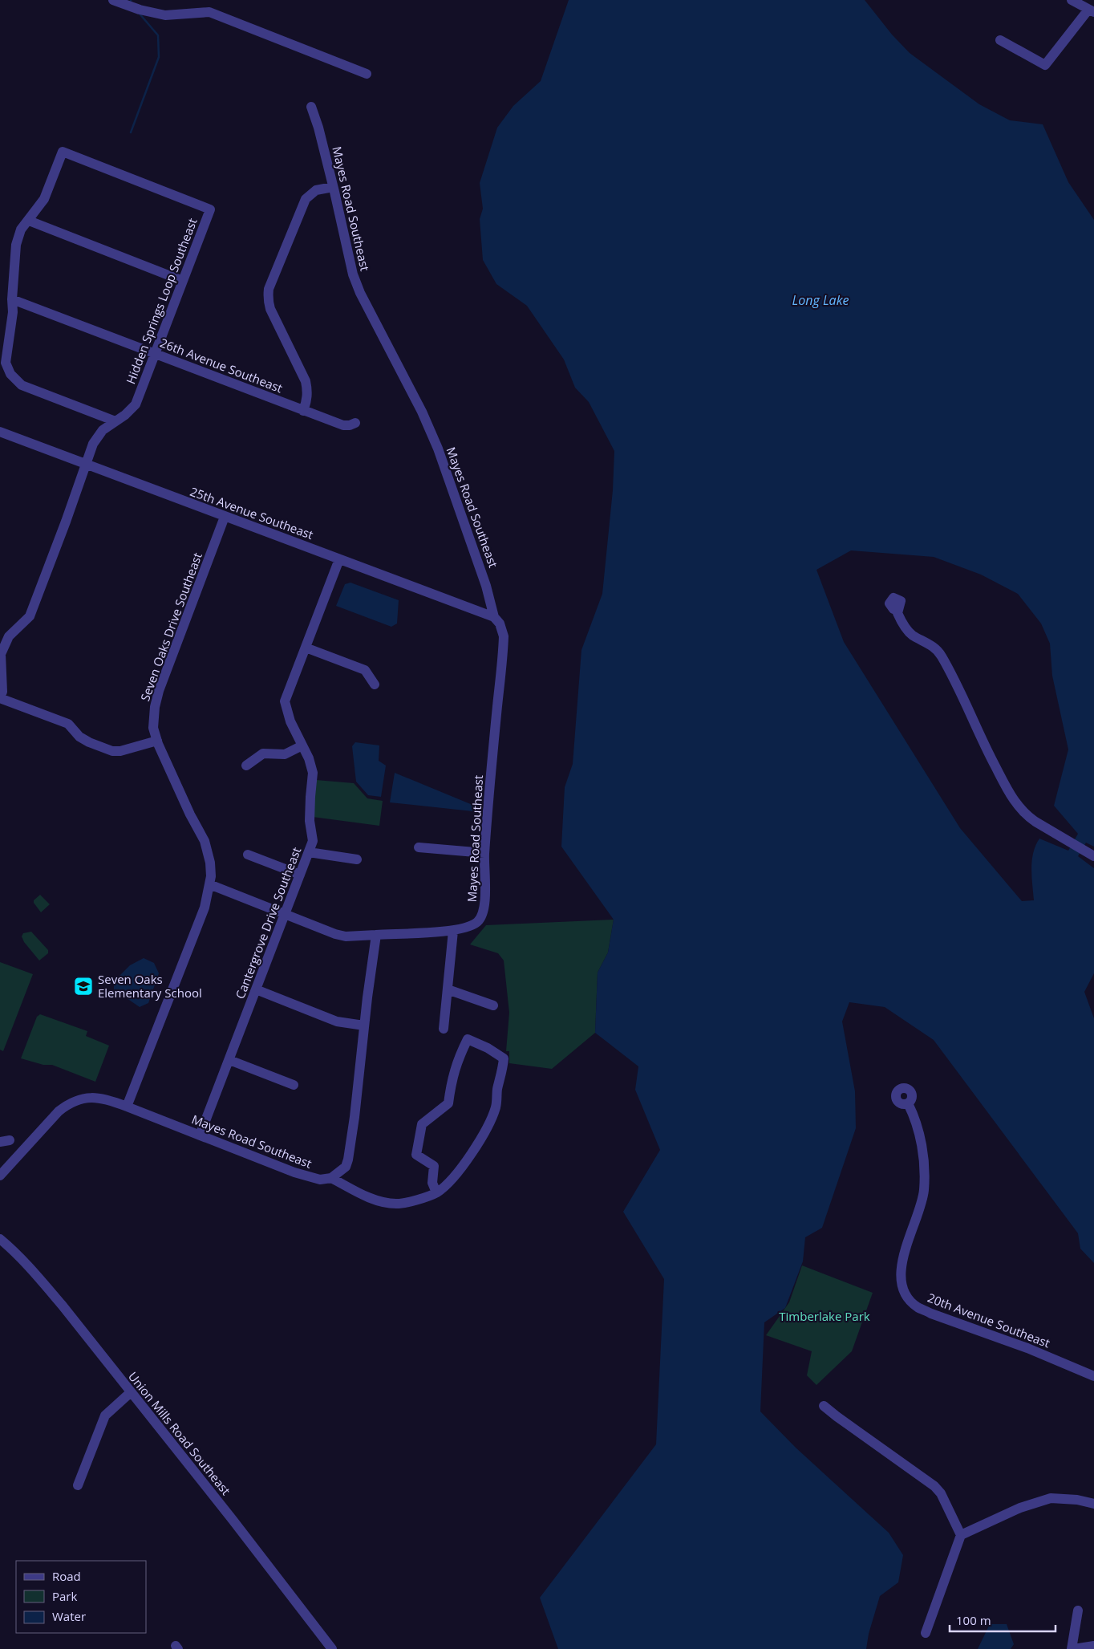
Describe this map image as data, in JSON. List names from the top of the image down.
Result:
{
  "streets": {
    "street": [
      "Mayes Road Southeast",
      "Hidden Springs Loop Southeast",
      "26th Avenue Southeast",
      "25th Avenue Southeast",
      "Seven Oaks Drive Southeast",
      "Cantergrove Drive Southeast",
      "20th Avenue Southeast",
      "Union Mills Road Southeast"
    ]
  },
  "crossings": [
    ["Mayes Road Southeast", "25th Avenue Southeast"],
    ["Mayes Road Southeast", "Seven Oaks Drive Southeast"],
    ["Mayes Road Southeast", "Cantergrove Drive Southeast"],
    ["Hidden Springs Loop Southeast", "26th Avenue Southeast"],
    ["Hidden Springs Loop Southeast", "25th Avenue Southeast"],
    ["25th Avenue Southeast", "Seven Oaks Drive Southeast"],
    ["25th Avenue Southeast", "Cantergrove Drive Southeast"]
  ],
  "water": ["Long Lake"],
  "parks": ["Timberlake Park"],
  "places": {
    "school or university": ["Seven Oaks Elementary School"]
  },
  "legend": ["Road", "Park", "Water"],
  "scale_bar": "100 m"
}
